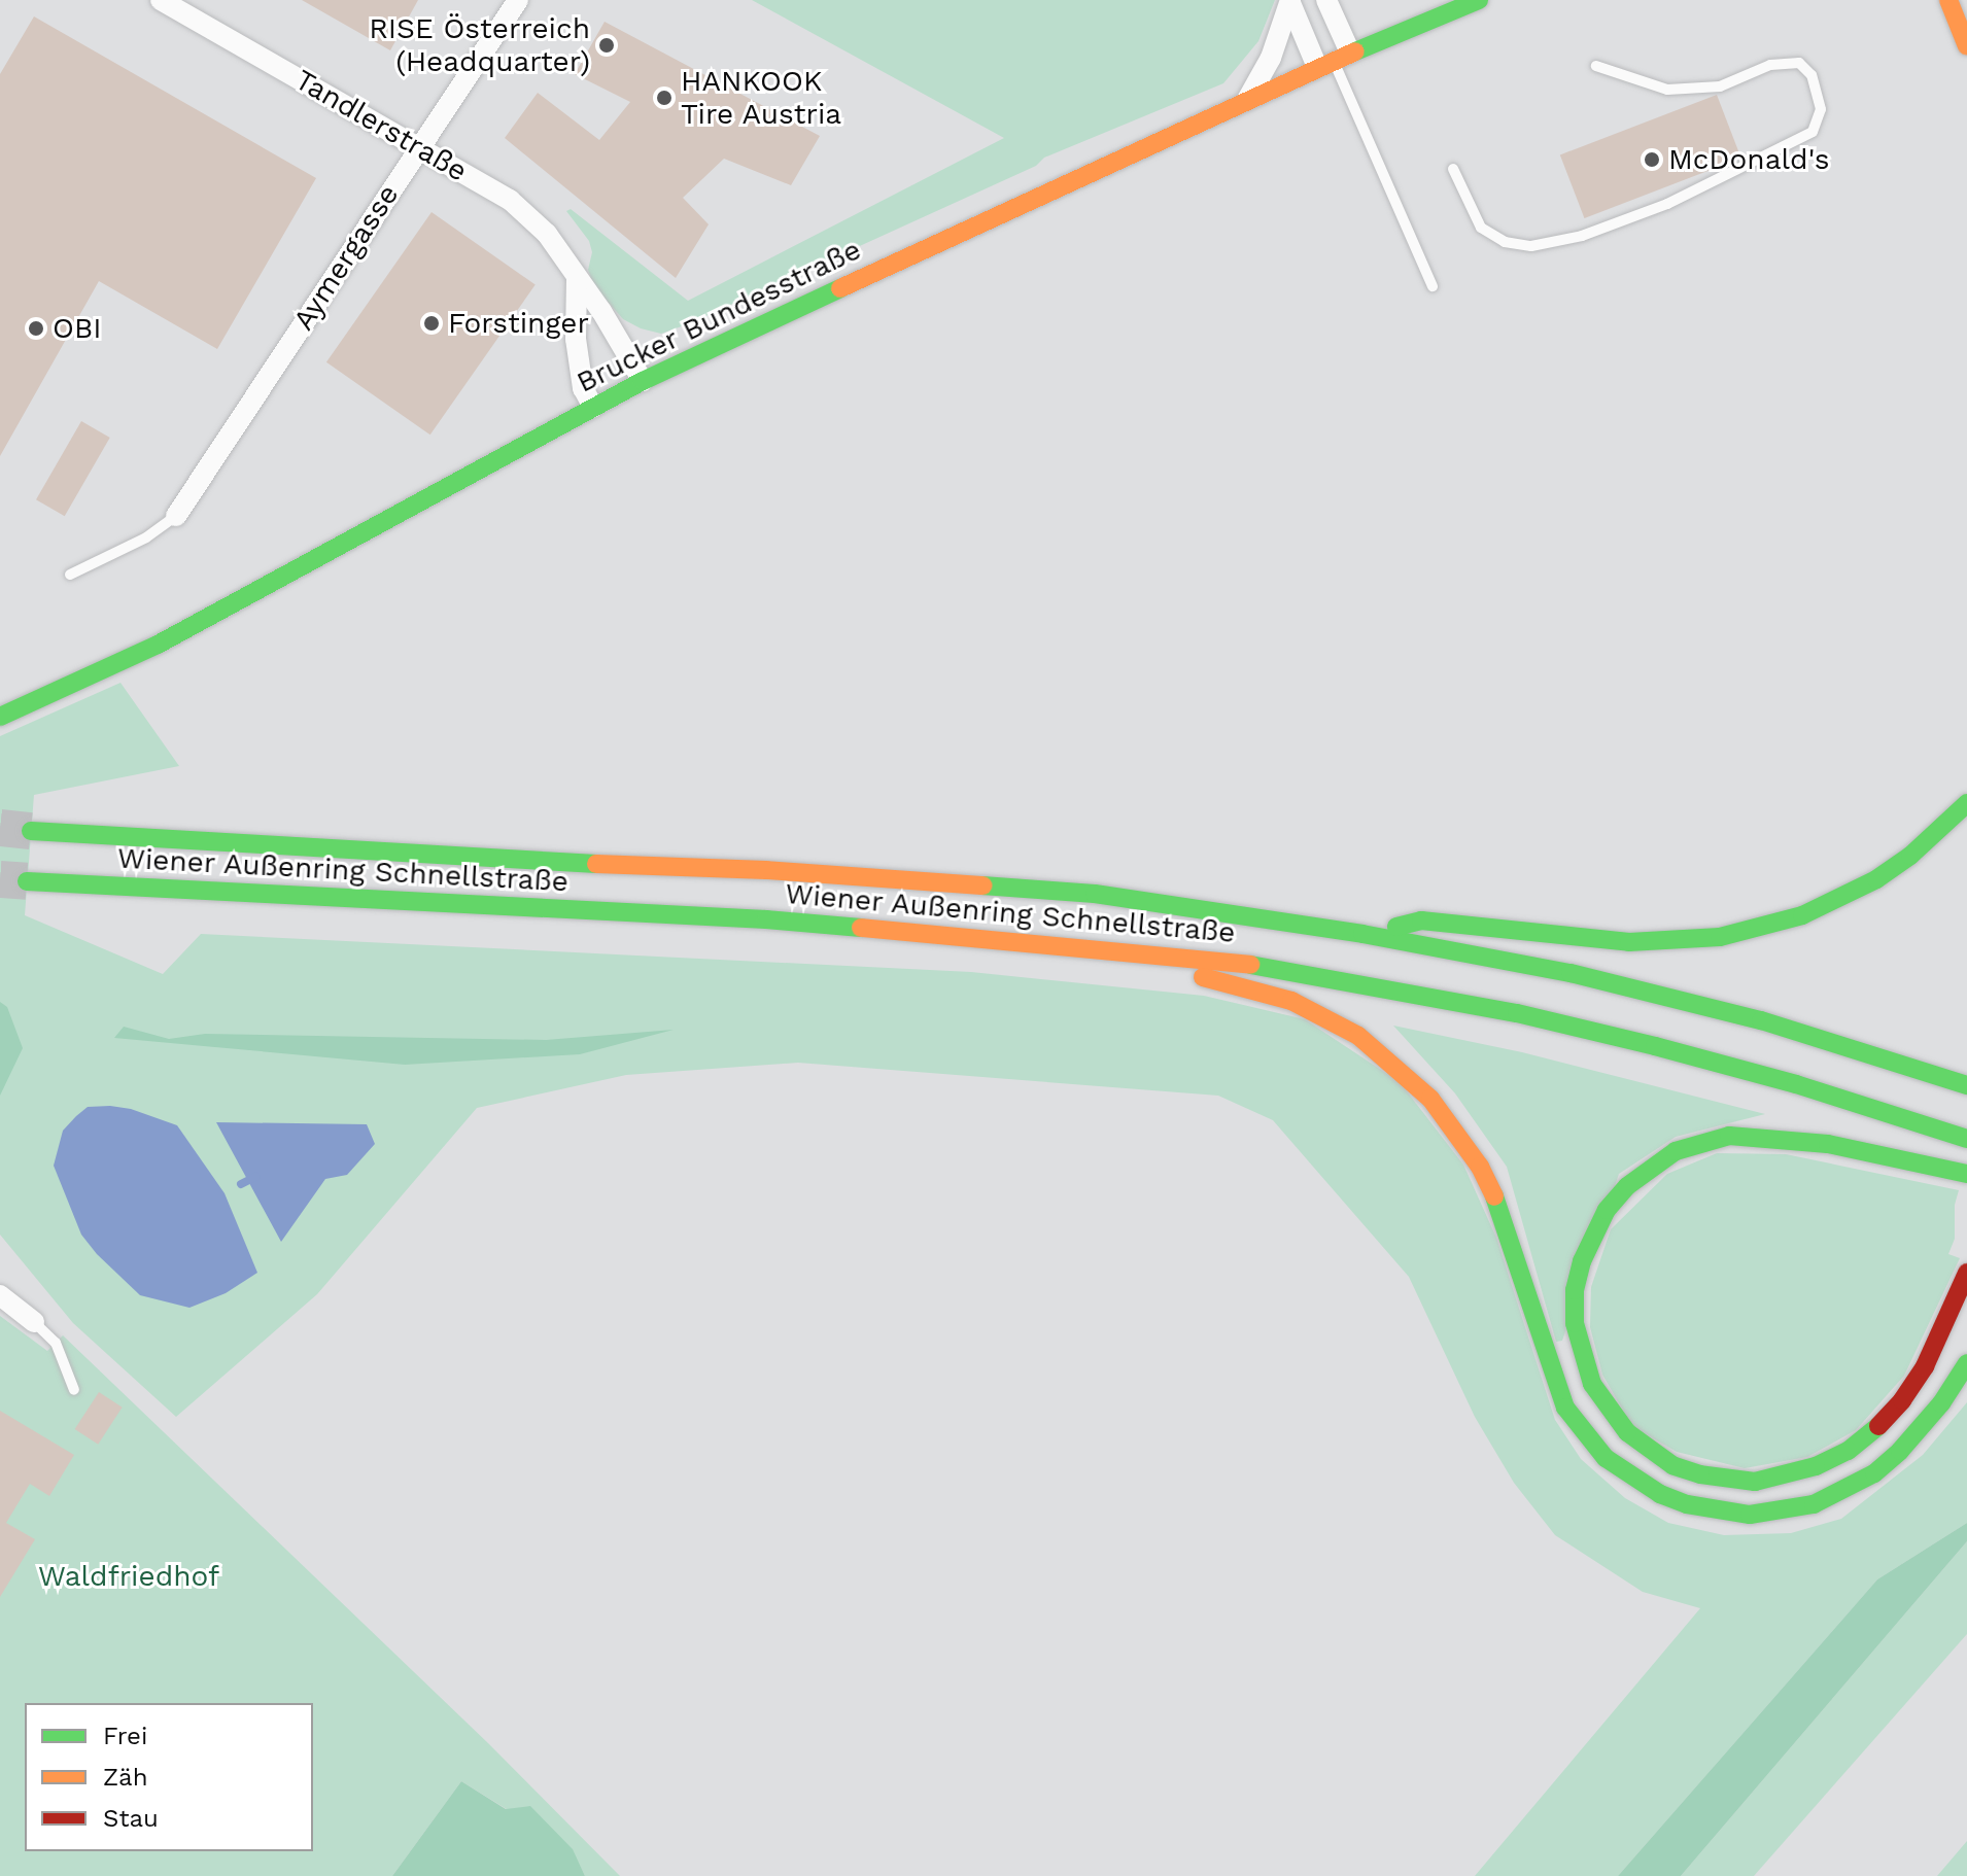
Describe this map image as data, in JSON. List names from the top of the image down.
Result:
{
  "streets": {
    "main road": ["Brucker Bundesstraße", "Wiener Außenring Schnellstraße"],
    "street": ["Tandlerstraße", "Aymergasse"]
  },
  "crossings": [
    ["Tandlerstraße", "Aymergasse"],
    ["Tandlerstraße", "Brucker Bundesstraße"]
  ],
  "parks": ["Waldfriedhof"],
  "places": [
    "RISE Österreich (Headquarter)",
    "HANKOOK Tire Austria",
    "McDonald's",
    "Forstinger",
    "OBI"
  ],
  "legend": ["Frei", "Zäh", "Stau"]
}
